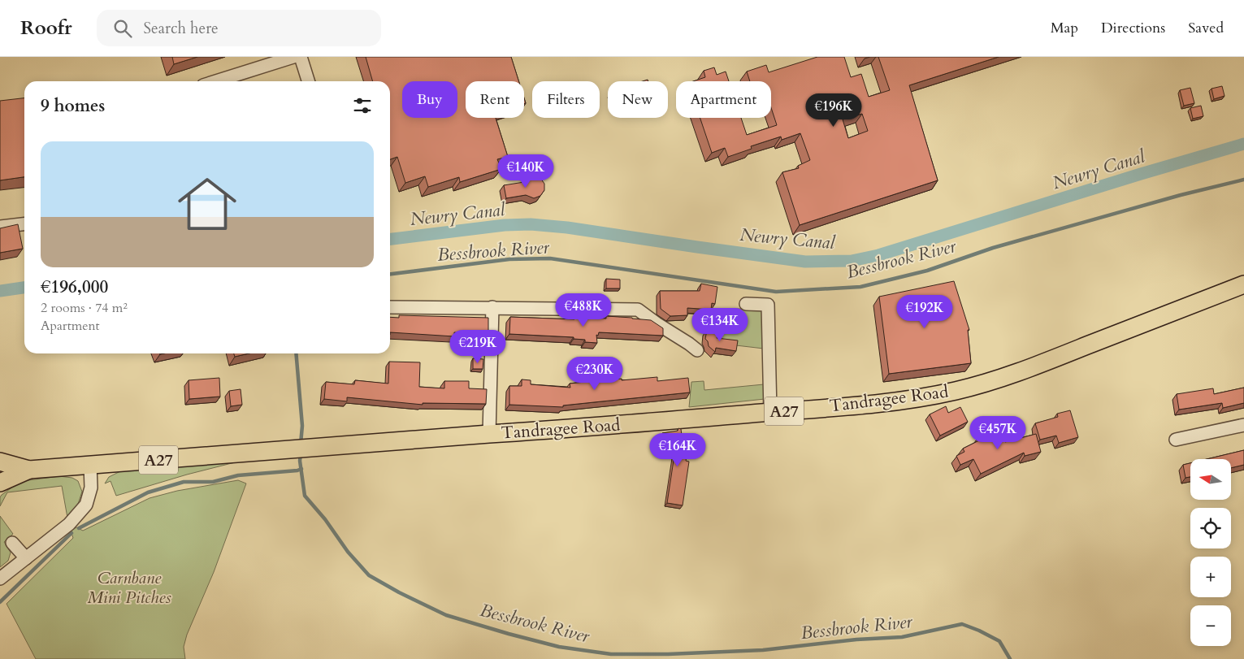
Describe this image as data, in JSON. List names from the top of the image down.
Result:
{
  "streets": {
    "highway": ["Tandragee Road", "A27"]
  },
  "water": ["Newry Canal", "Bessbrook River"],
  "parks": ["Carnbane Mini Pitches"],
  "north": "left",
  "page": {
    "header": "Roofr",
    "search": "Search here",
    "nav": ["Map", "Directions", "Saved"],
    "chip": [
      "Buy",
      "Rent",
      "Filters",
      "New",
      "Apartment"
    ],
    "heading": "9 homes",
    "price": [
      "€196K",
      "€140K",
      "€488K",
      "€192K",
      "€134K",
      "€219K",
      "€230K",
      "€457K",
      "€164K"
    ],
    "list": [
      {
        "name": "€196,000",
        "note": "2 rooms · 74 m² · Apartment"
      }
    ],
    "map_buttons": ["+", "−"]
  }
}
